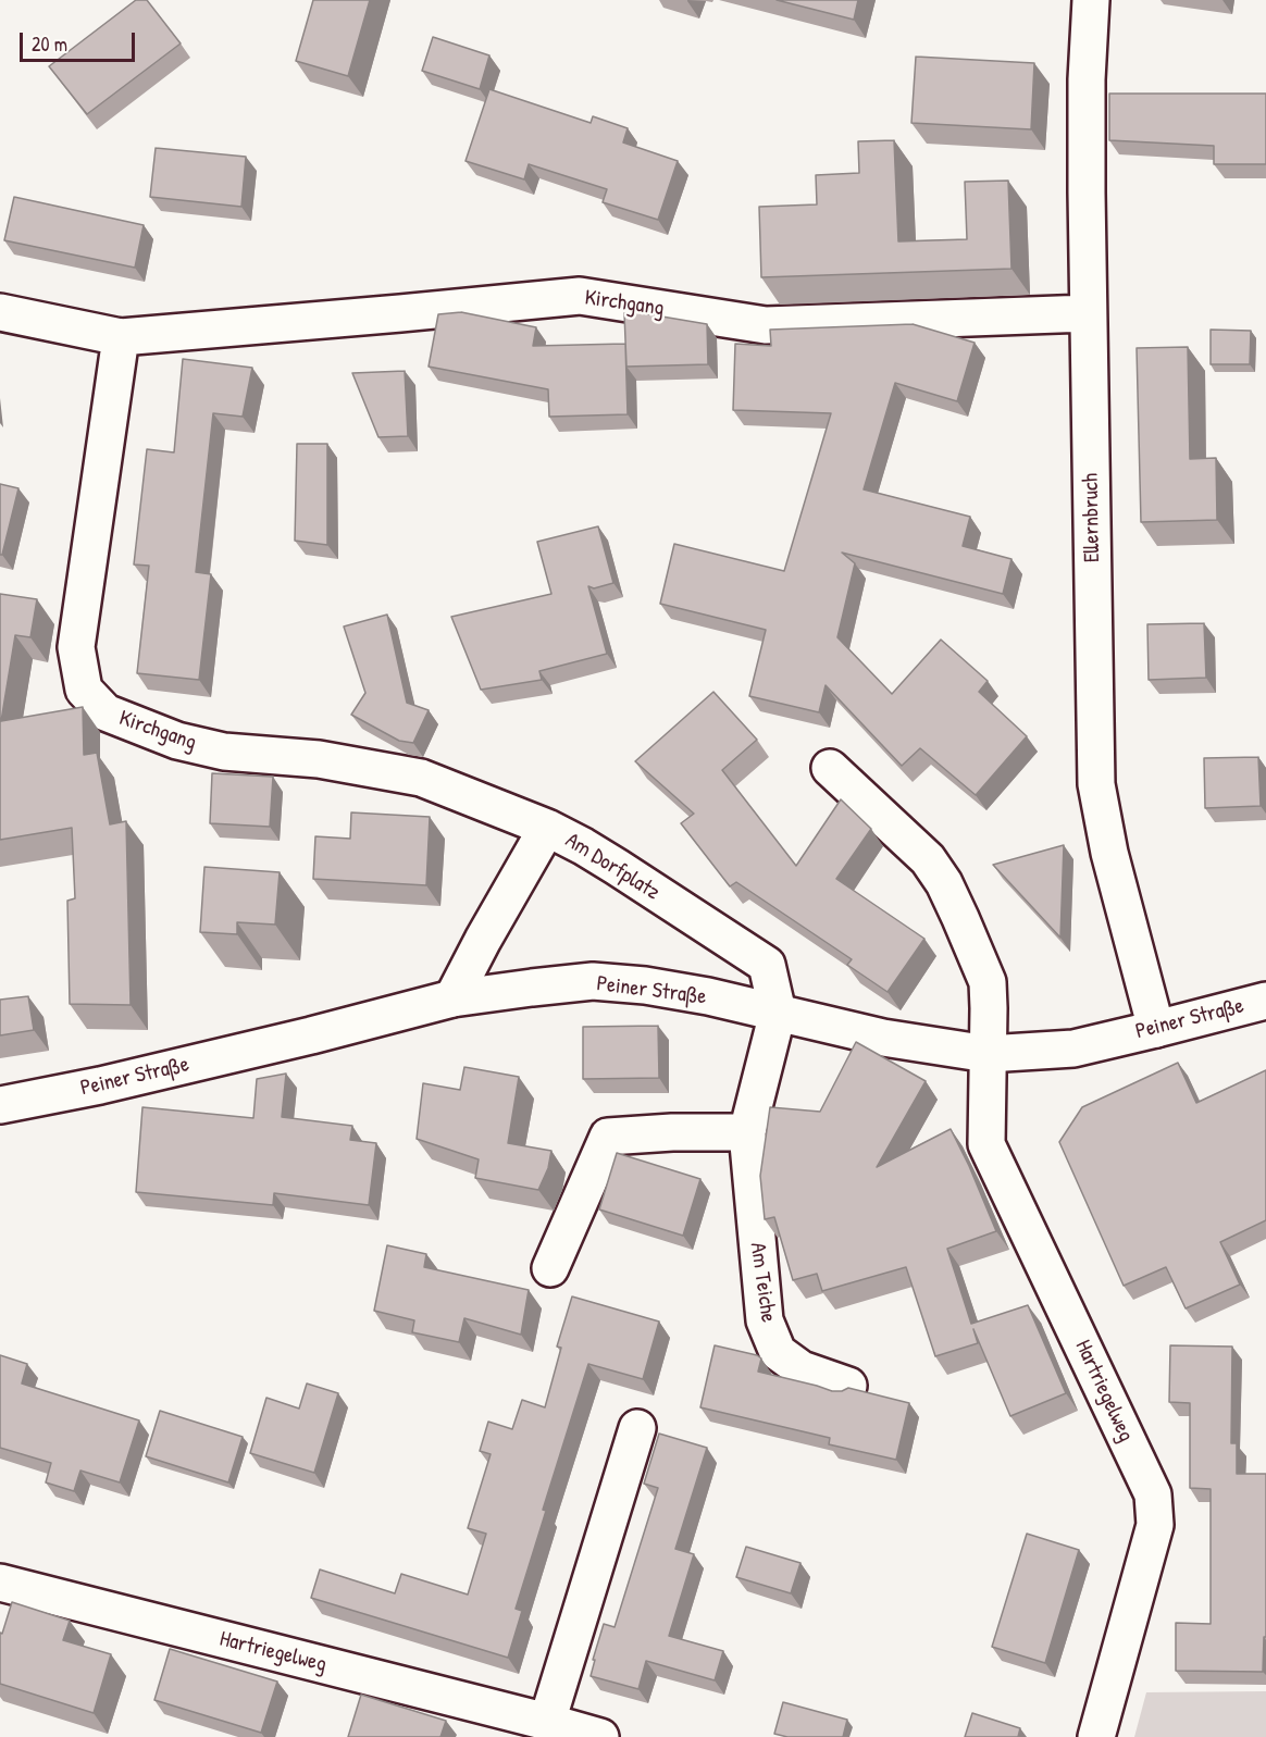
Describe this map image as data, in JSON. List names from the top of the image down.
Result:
{
  "streets": {
    "street": [
      "Kirchgang",
      "Ellernbruch",
      "Am Dorfplatz",
      "Peiner Straße",
      "Am Teiche",
      "Hartriegelweg"
    ]
  },
  "crossings": [
    ["Kirchgang", "Ellernbruch"],
    ["Kirchgang", "Am Dorfplatz"],
    ["Ellernbruch", "Peiner Straße"],
    ["Am Dorfplatz", "Peiner Straße"],
    ["Am Dorfplatz", "Am Teiche"],
    ["Peiner Straße", "Am Teiche"],
    ["Peiner Straße", "Hartriegelweg"]
  ],
  "scale_bar": "20 m"
}
